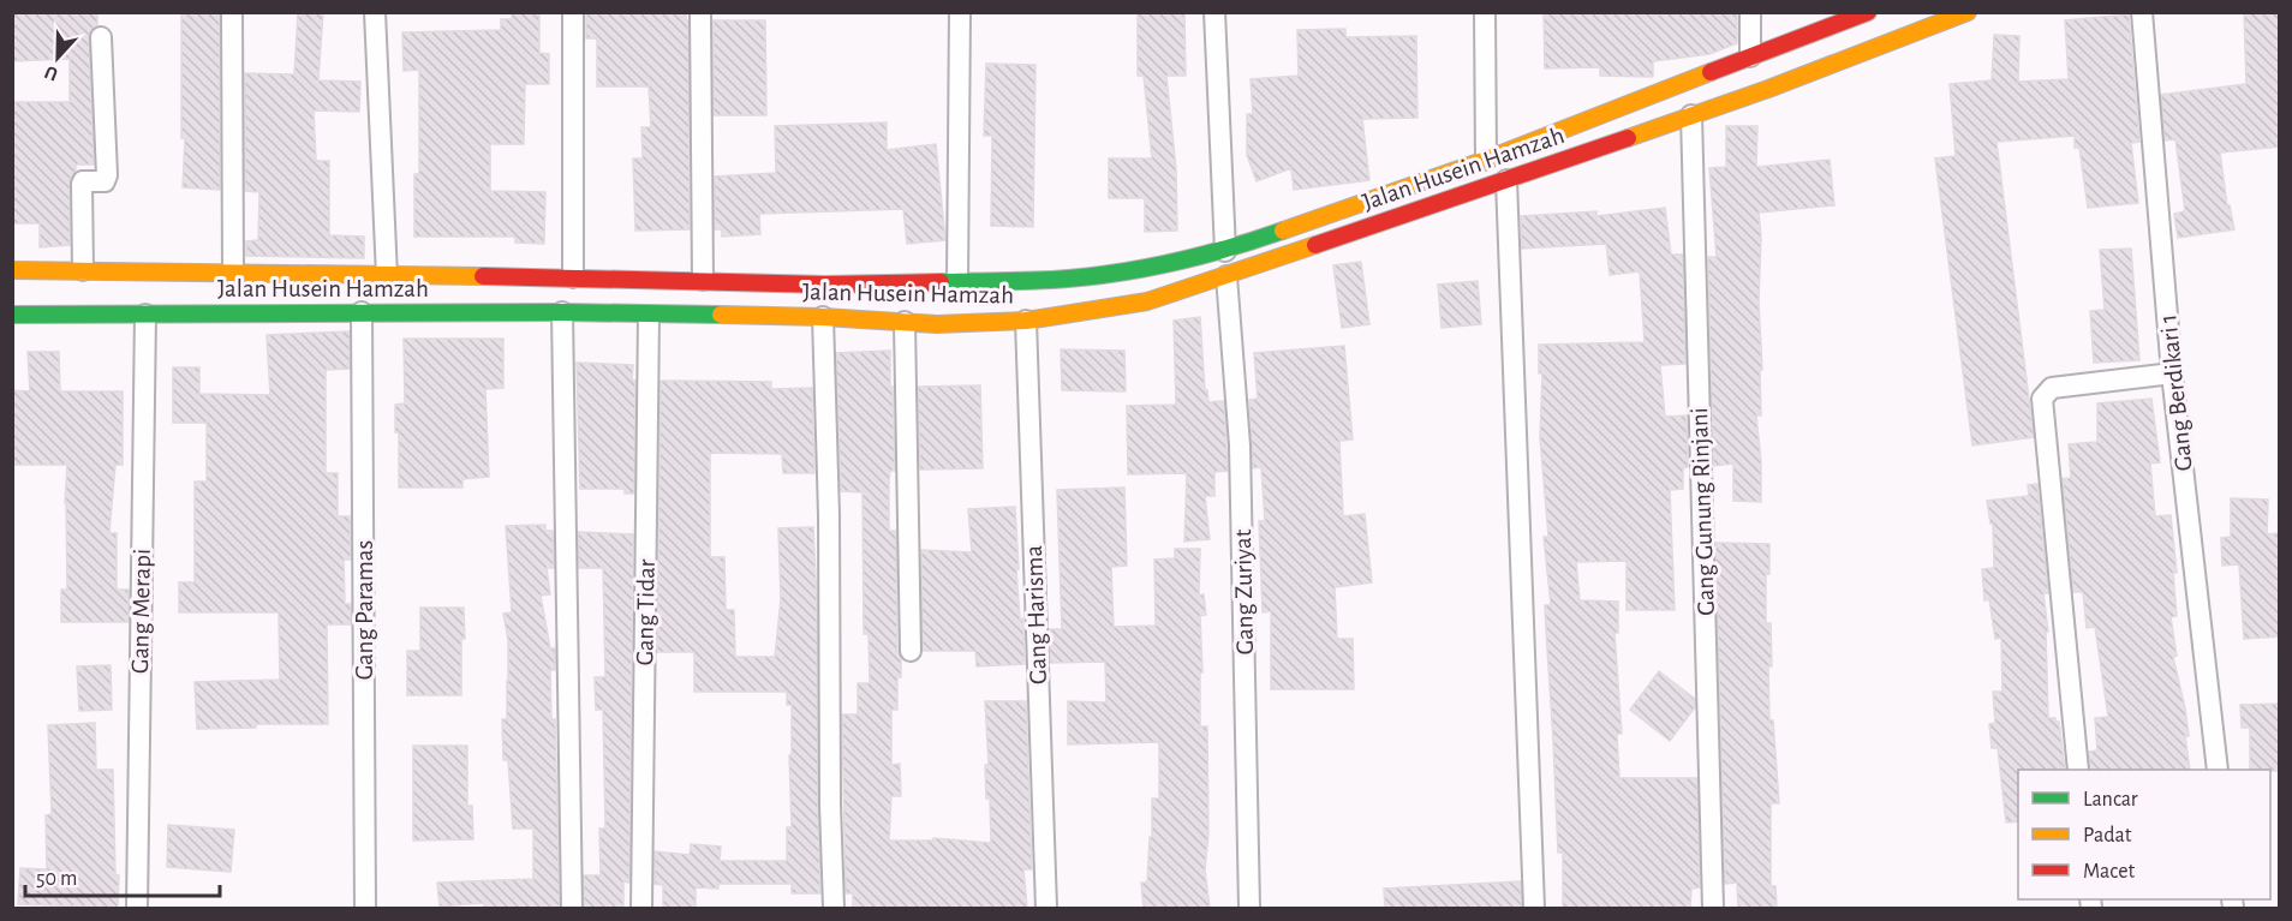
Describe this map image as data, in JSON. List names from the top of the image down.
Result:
{
  "streets": {
    "street": [
      "Jalan Husein Hamzah",
      "Gang Berdikari 1",
      "Gang Gunung Rinjani",
      "Gang Zuriyat",
      "Gang Paramas",
      "Gang Merapi",
      "Gang Tidar",
      "Gang Harisma"
    ]
  },
  "crossings": [
    ["Jalan Husein Hamzah", "Gang Gunung Rinjani"],
    ["Jalan Husein Hamzah", "Gang Zuriyat"],
    ["Jalan Husein Hamzah", "Gang Paramas"],
    ["Jalan Husein Hamzah", "Gang Merapi"],
    ["Jalan Husein Hamzah", "Gang Tidar"],
    ["Jalan Husein Hamzah", "Gang Harisma"]
  ],
  "legend": ["Lancar", "Padat", "Macet"],
  "scale_bar": "50 m",
  "north": "bottom"
}
